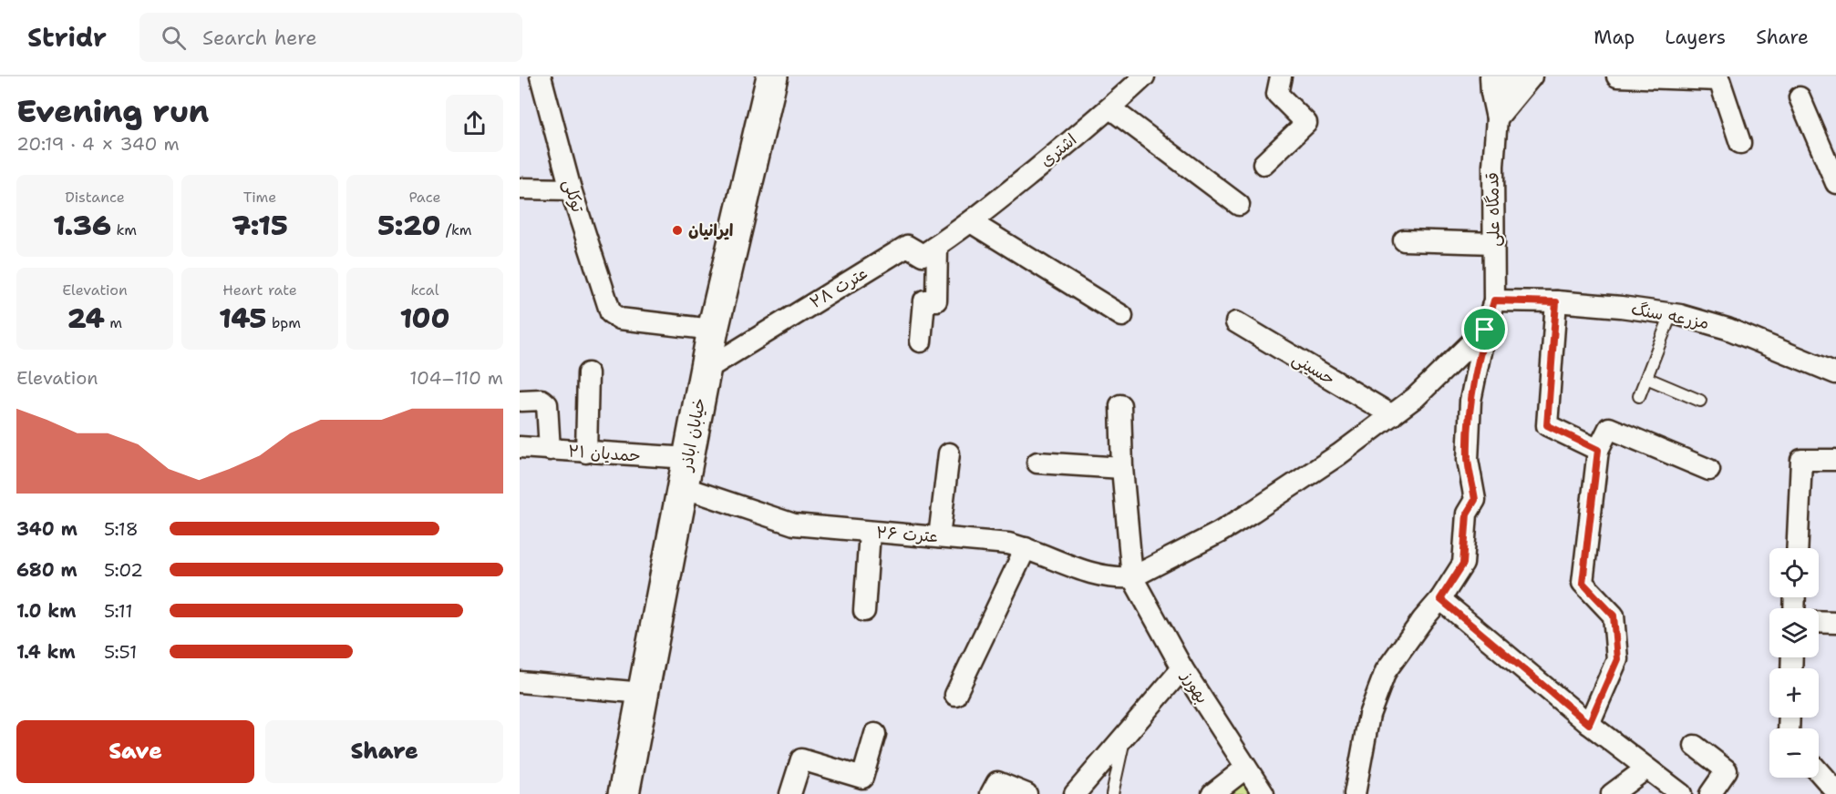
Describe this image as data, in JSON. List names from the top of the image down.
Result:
{
  "streets": {
    "main road": ["خیابان اباذر"],
    "street": [
      "اشتری",
      "توکلی",
      "قدمگاه علی",
      "عترت ۲۸",
      "مزرعه سنگ",
      "حسینی",
      "حمدیان ۲۱",
      "عترت ۲۶",
      "بهورز"
    ]
  },
  "crossings": [
    ["اشتری", "عترت ۲۸"],
    ["توکلی", "خیابان اباذر"],
    ["قدمگاه علی", "مزرعه سنگ"],
    ["عترت ۲۸", "خیابان اباذر"],
    ["خیابان اباذر", "حمدیان ۲۱"],
    ["خیابان اباذر", "عترت ۲۶"],
    ["عترت ۲۶", "بهورز"]
  ],
  "places": ["ایرانیان"],
  "page": {
    "header": "Stridr",
    "search": "Search here",
    "nav": ["Map", "Layers", "Share"],
    "heading": ["Evening run", "20:19 · 4 × 340 m"],
    "stats": [
      ["Distance", "1.36 km"],
      ["Time", "7:15"],
      ["Pace", "5:20 /km"],
      ["Elevation", "24 m"],
      ["Heart rate", "145 bpm"],
      ["kcal", "100"]
    ],
    "chart": ["Elevation", "104–110 m"],
    "list": [
      {
        "name": "340 m",
        "note": "5:18"
      },
      {
        "name": "680 m",
        "note": "5:02"
      },
      {
        "name": "1.0 km",
        "note": "5:11"
      },
      {
        "name": "1.4 km",
        "note": "5:51"
      }
    ],
    "map_buttons": ["+", "−"],
    "buttons": ["Save", "Share"]
  }
}
